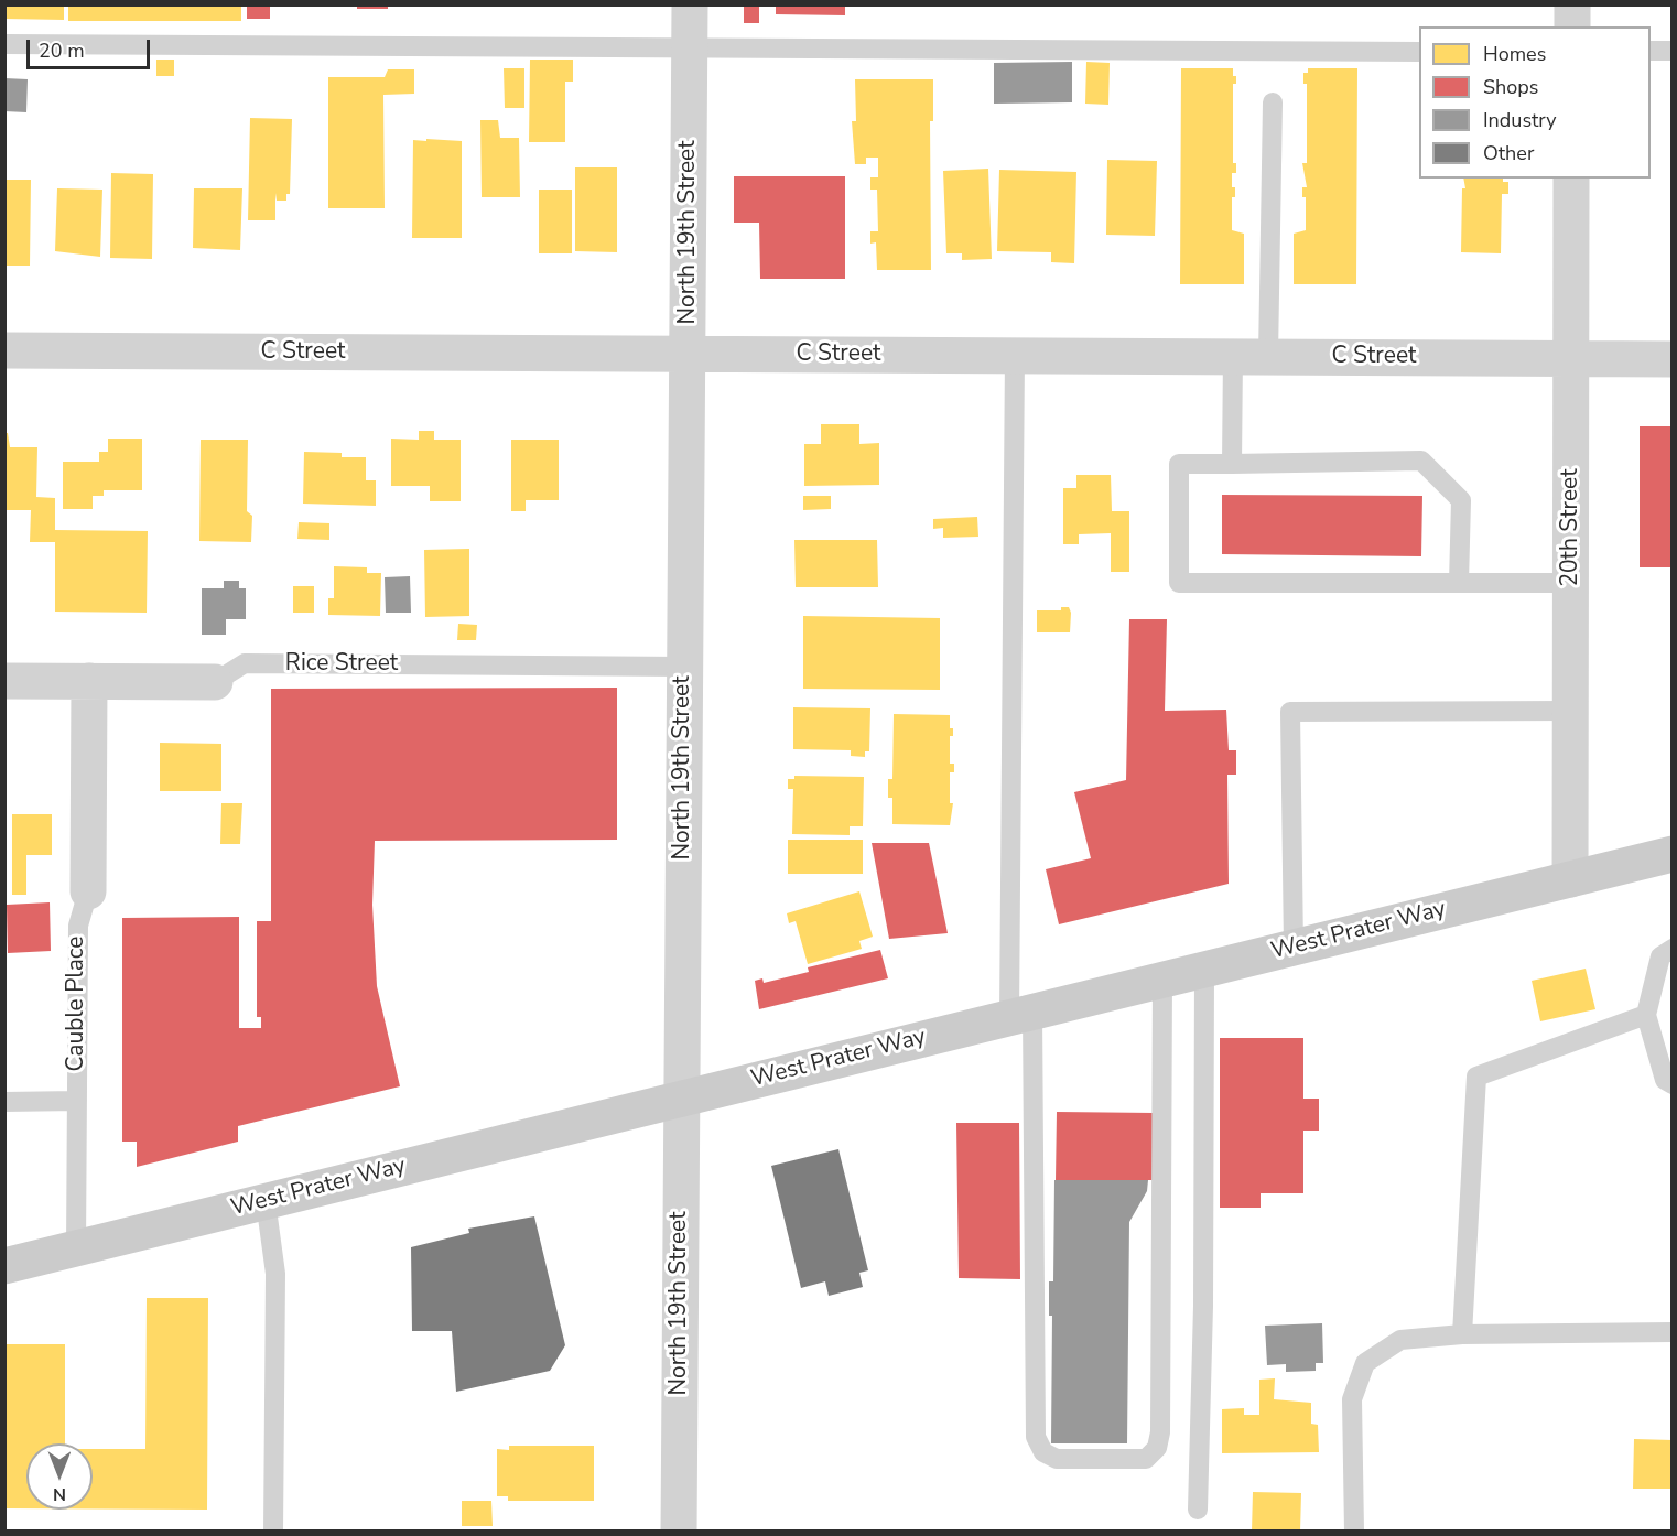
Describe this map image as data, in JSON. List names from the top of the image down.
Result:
{
  "streets": {
    "main road": ["West Prater Way"],
    "street": [
      "North 19th Street",
      "C Street",
      "20th Street",
      "Rice Street",
      "Cauble Place"
    ]
  },
  "crossings": [
    ["North 19th Street", "C Street"],
    ["North 19th Street", "Rice Street"],
    ["North 19th Street", "West Prater Way"],
    ["C Street", "20th Street"],
    ["20th Street", "West Prater Way"],
    ["Rice Street", "Cauble Place"],
    ["West Prater Way", "Cauble Place"]
  ],
  "legend": [
    "Homes",
    "Shops",
    "Industry",
    "Other"
  ],
  "scale_bar": "20 m",
  "north": "bottom"
}
